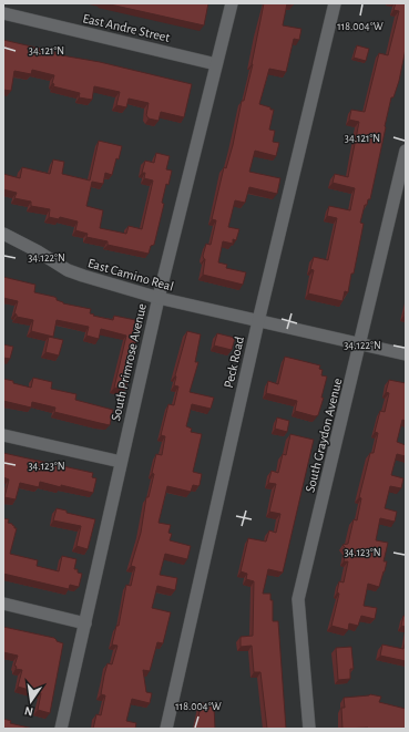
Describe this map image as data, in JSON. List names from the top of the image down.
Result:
{
  "streets": {
    "street": [
      "East Andre Street",
      "East Camino Real",
      "South Primrose Avenue",
      "Peck Road",
      "South Graydon Avenue"
    ]
  },
  "crossings": [
    ["East Andre Street", "South Primrose Avenue"],
    ["East Camino Real", "South Primrose Avenue"],
    ["East Camino Real", "Peck Road"],
    ["East Camino Real", "South Graydon Avenue"]
  ],
  "north": "bottom",
  "coordinates": [
    "118.004°W",
    "34.121°N",
    "34.122°N",
    "34.123°N"
  ]
}
